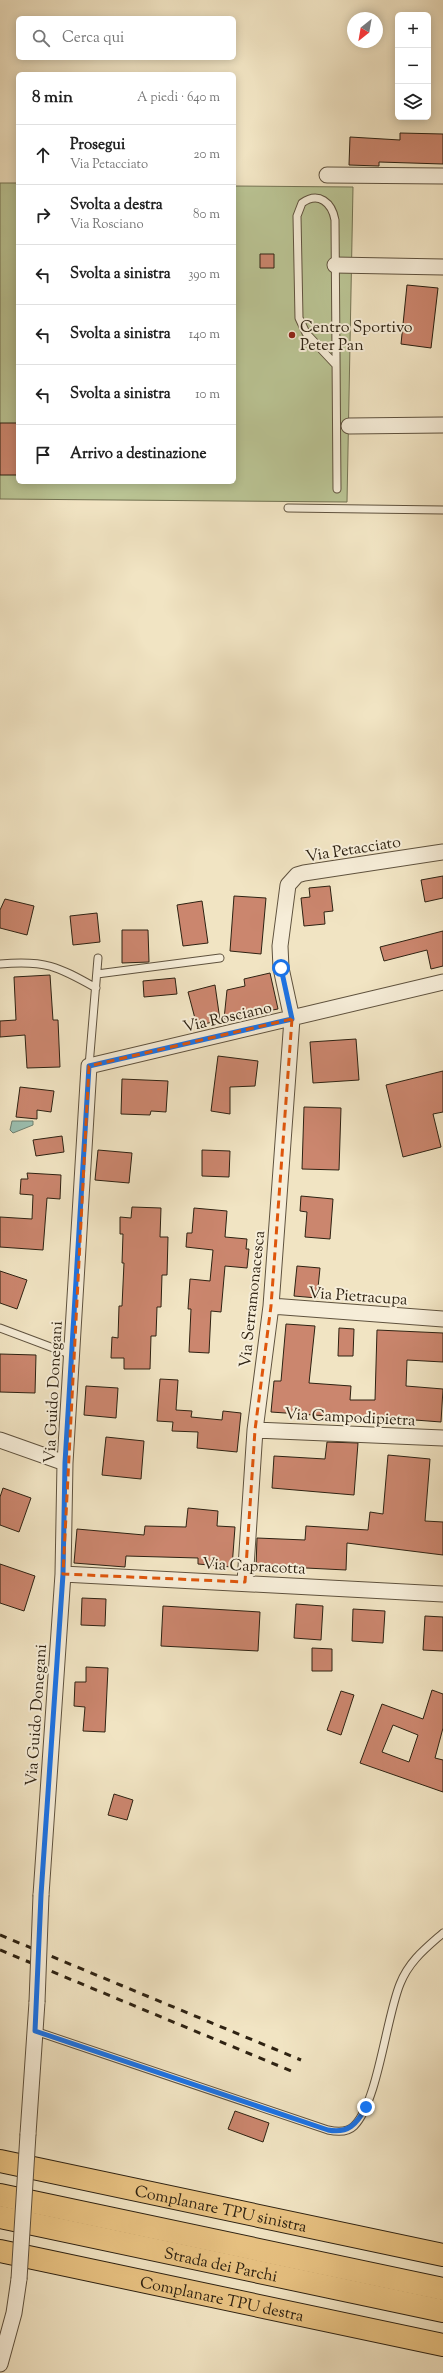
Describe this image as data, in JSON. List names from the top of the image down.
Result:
{
  "streets": {
    "highway": ["Complanare TPU sinistra", "Strada dei Parchi", "Complanare TPU destra"],
    "street": [
      "Via Petacciato",
      "Via Rosciano",
      "Via Pietracupa",
      "Via Serramonacesca",
      "Via Guido Donegani",
      "Via Campodipietra",
      "Via Capracotta"
    ]
  },
  "crossings": [
    ["Via Petacciato", "Via Rosciano"],
    ["Via Petacciato", "Via Serramonacesca"],
    ["Via Rosciano", "Via Serramonacesca"],
    ["Via Rosciano", "Via Guido Donegani"],
    ["Via Pietracupa", "Via Serramonacesca"],
    ["Via Serramonacesca", "Via Campodipietra"],
    ["Via Serramonacesca", "Via Capracotta"],
    ["Via Guido Donegani", "Via Capracotta"]
  ],
  "places": ["Centro Sportivo Peter Pan"],
  "north": "bottom left",
  "page": {
    "map_buttons": ["+", "−"],
    "search": "Cerca qui",
    "heading": ["8 min", "A piedi · 640 m"],
    "list": [
      ["Prosegui", "Via Petacciato", "20 m"],
      ["Svolta a destra", "Via Rosciano", "80 m"],
      ["Svolta a sinistra", "390 m"],
      ["Svolta a sinistra", "140 m"],
      ["Svolta a sinistra", "10 m"],
      "Arrivo a destinazione"
    ]
  }
}
